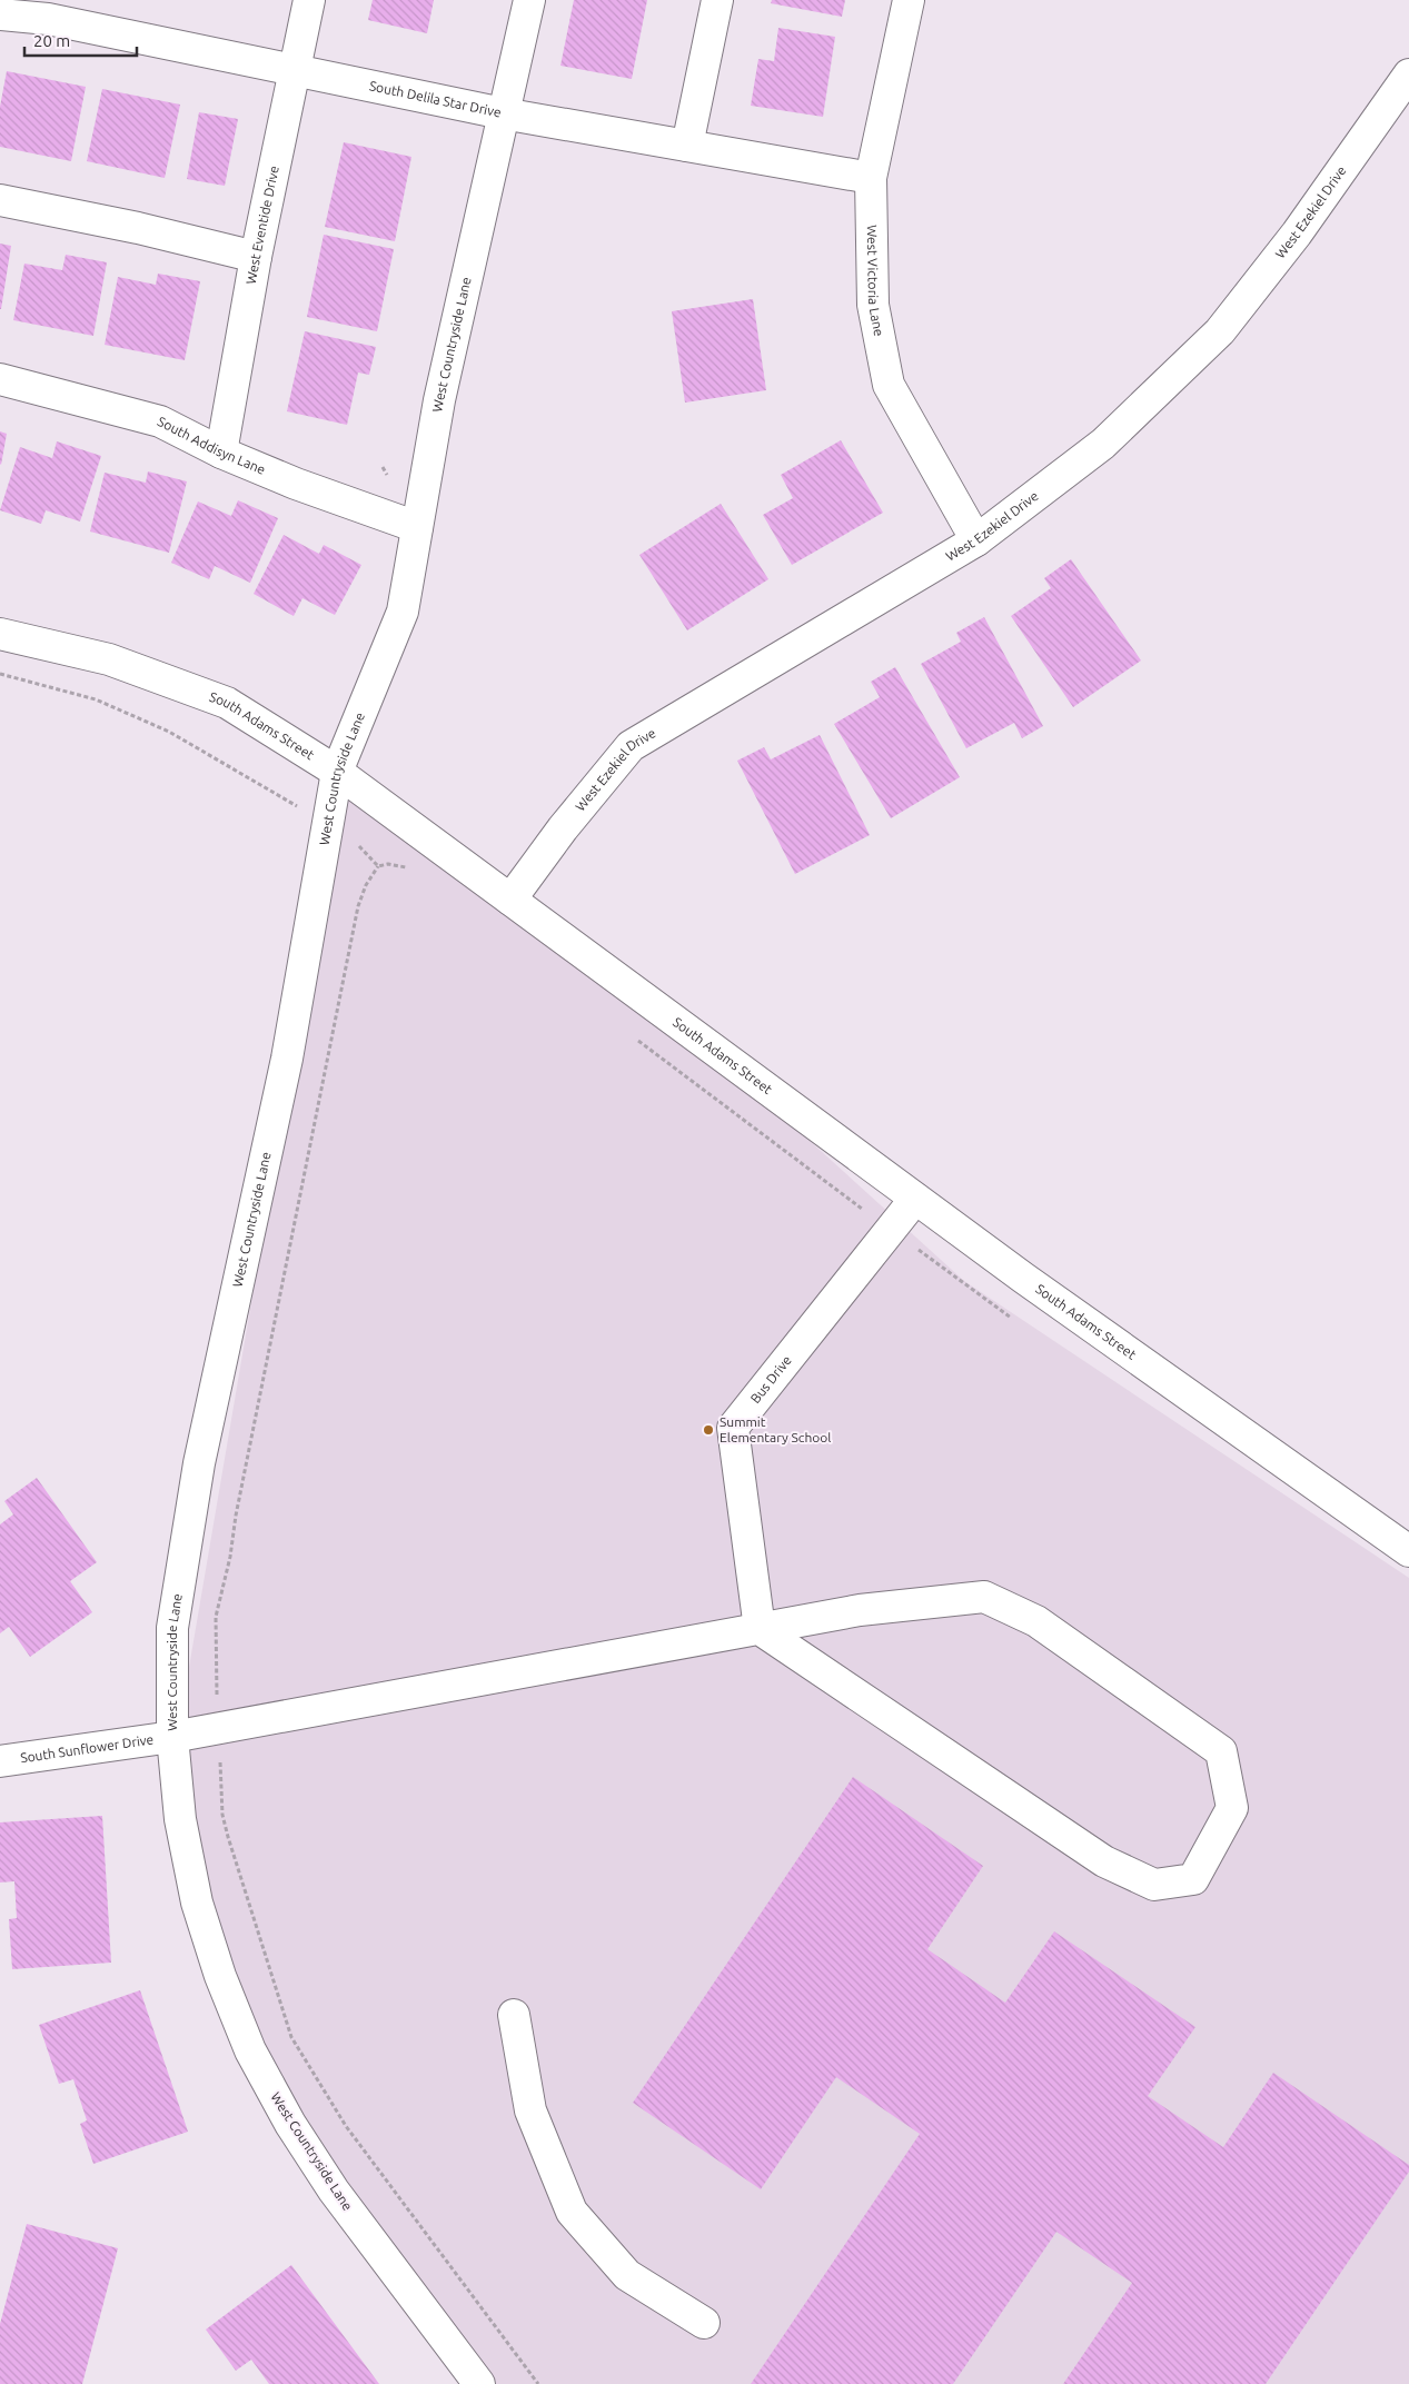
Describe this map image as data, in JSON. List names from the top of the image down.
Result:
{
  "streets": {
    "street": [
      "South Delila Star Drive",
      "West Ezekiel Drive",
      "West Eventide Drive",
      "West Victoria Lane",
      "West Countryside Lane",
      "South Addisyn Lane",
      "South Adams Street",
      "Bus Drive",
      "South Sunflower Drive"
    ]
  },
  "crossings": [
    ["South Delila Star Drive", "West Eventide Drive"],
    ["South Delila Star Drive", "West Victoria Lane"],
    ["South Delila Star Drive", "West Countryside Lane"],
    ["West Ezekiel Drive", "West Victoria Lane"],
    ["West Ezekiel Drive", "South Adams Street"],
    ["West Eventide Drive", "South Addisyn Lane"],
    ["West Countryside Lane", "South Addisyn Lane"],
    ["West Countryside Lane", "South Adams Street"],
    ["West Countryside Lane", "South Sunflower Drive"],
    ["South Adams Street", "Bus Drive"],
    ["Bus Drive", "South Sunflower Drive"]
  ],
  "places": ["Summit Elementary School"],
  "scale_bar": "20 m"
}
